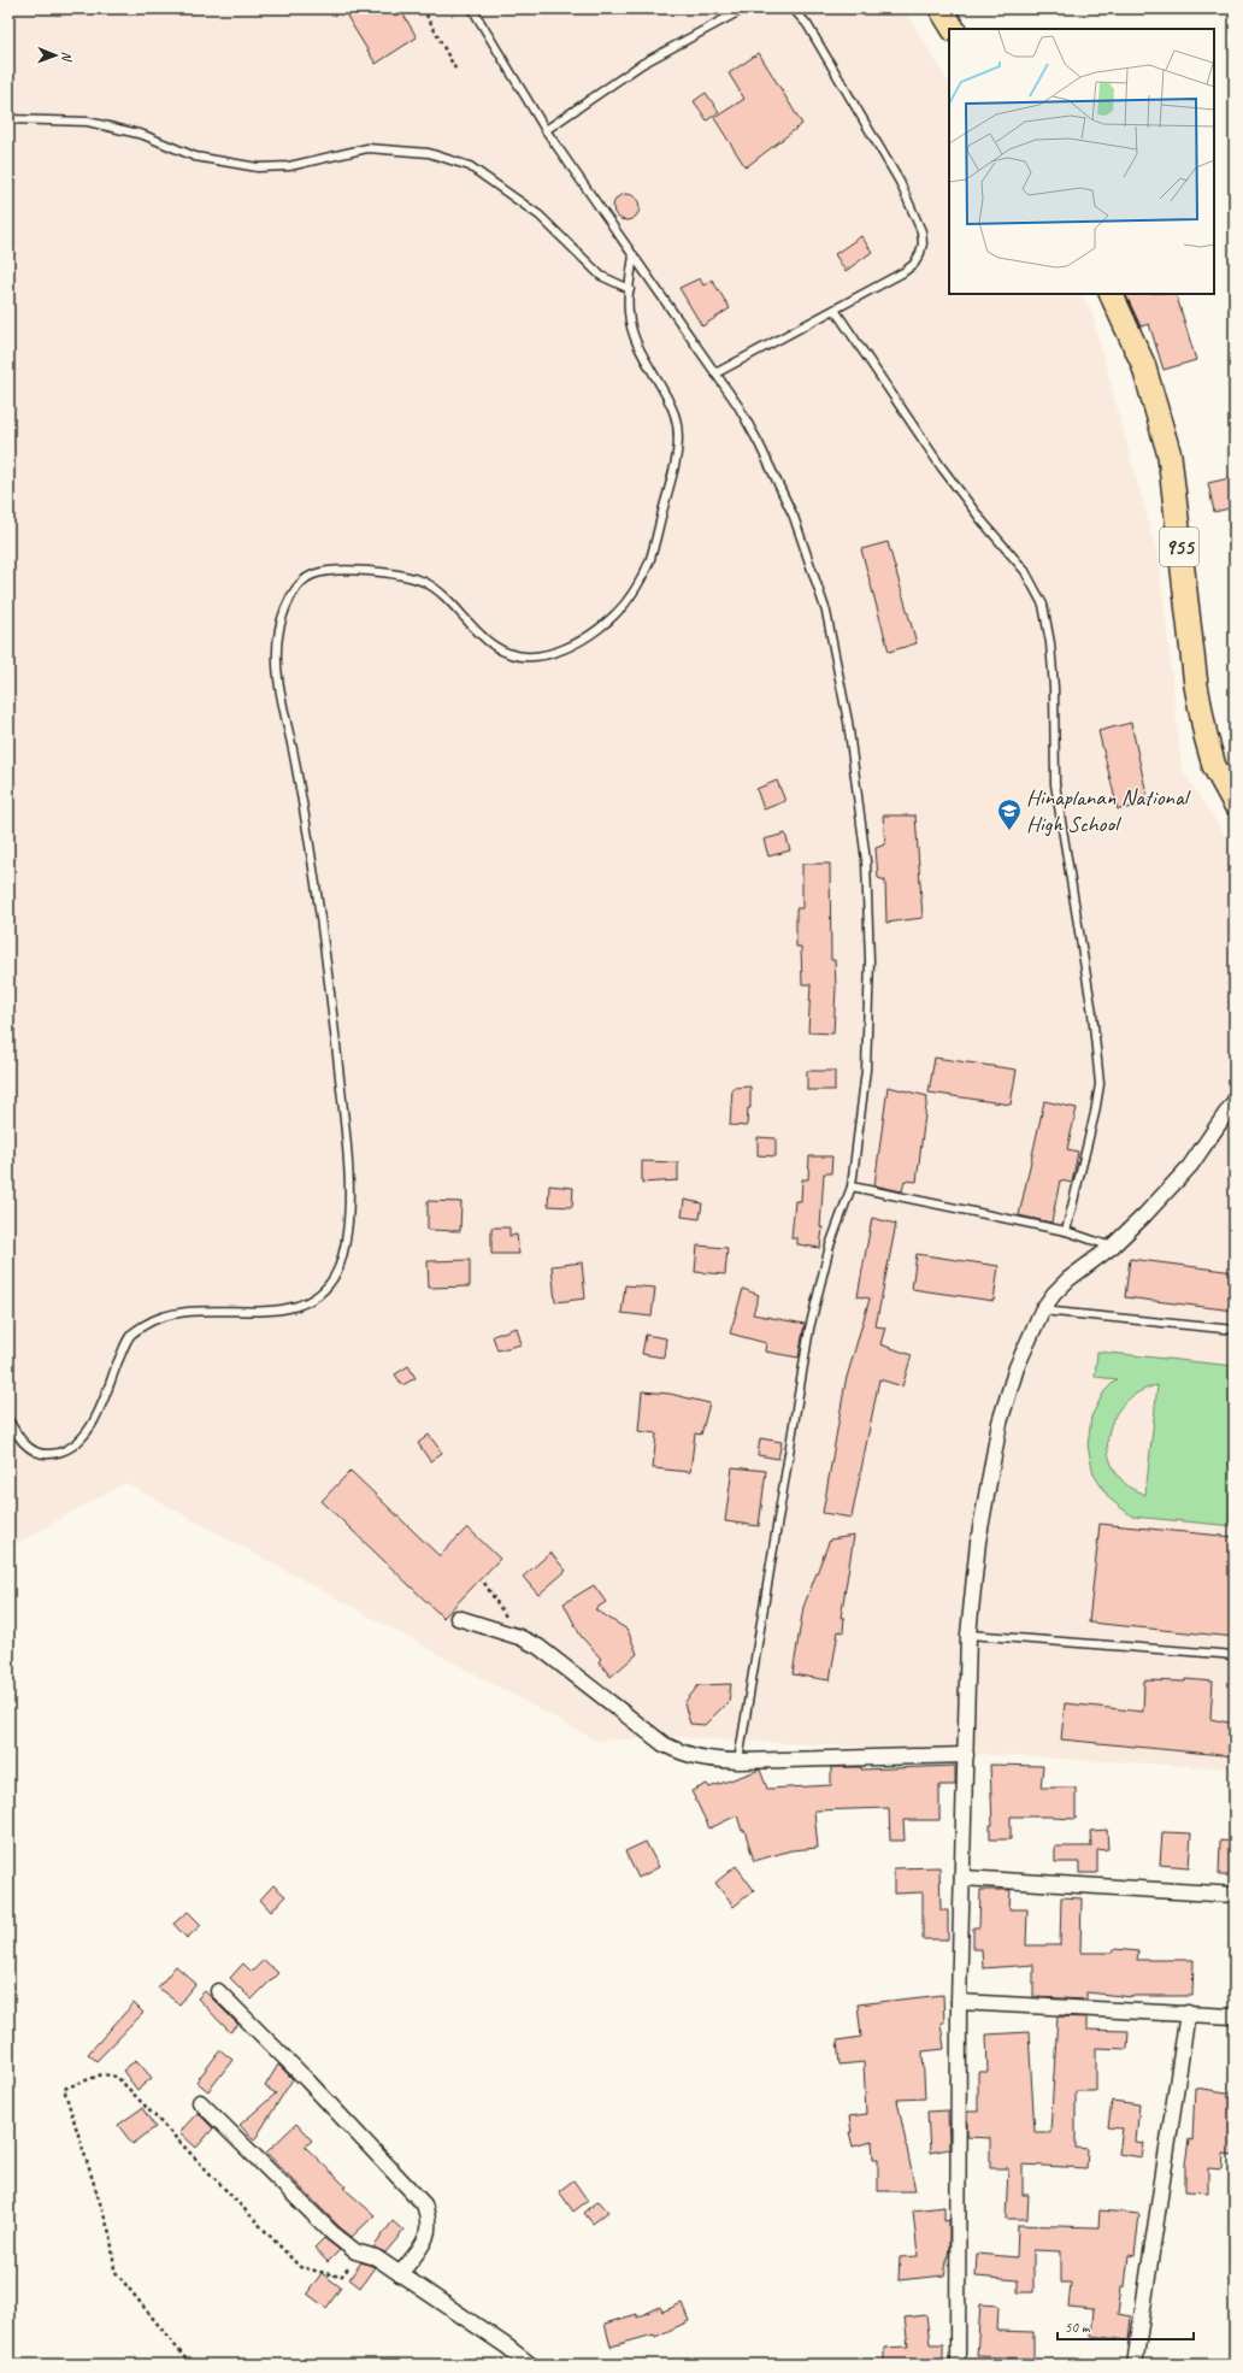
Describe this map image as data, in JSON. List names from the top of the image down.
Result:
{
  "streets": {
    "main road": ["955"]
  },
  "places": {
    "school or university": ["Hinaplanan National High School"]
  },
  "scale_bar": "50 m",
  "north": "right"
}
